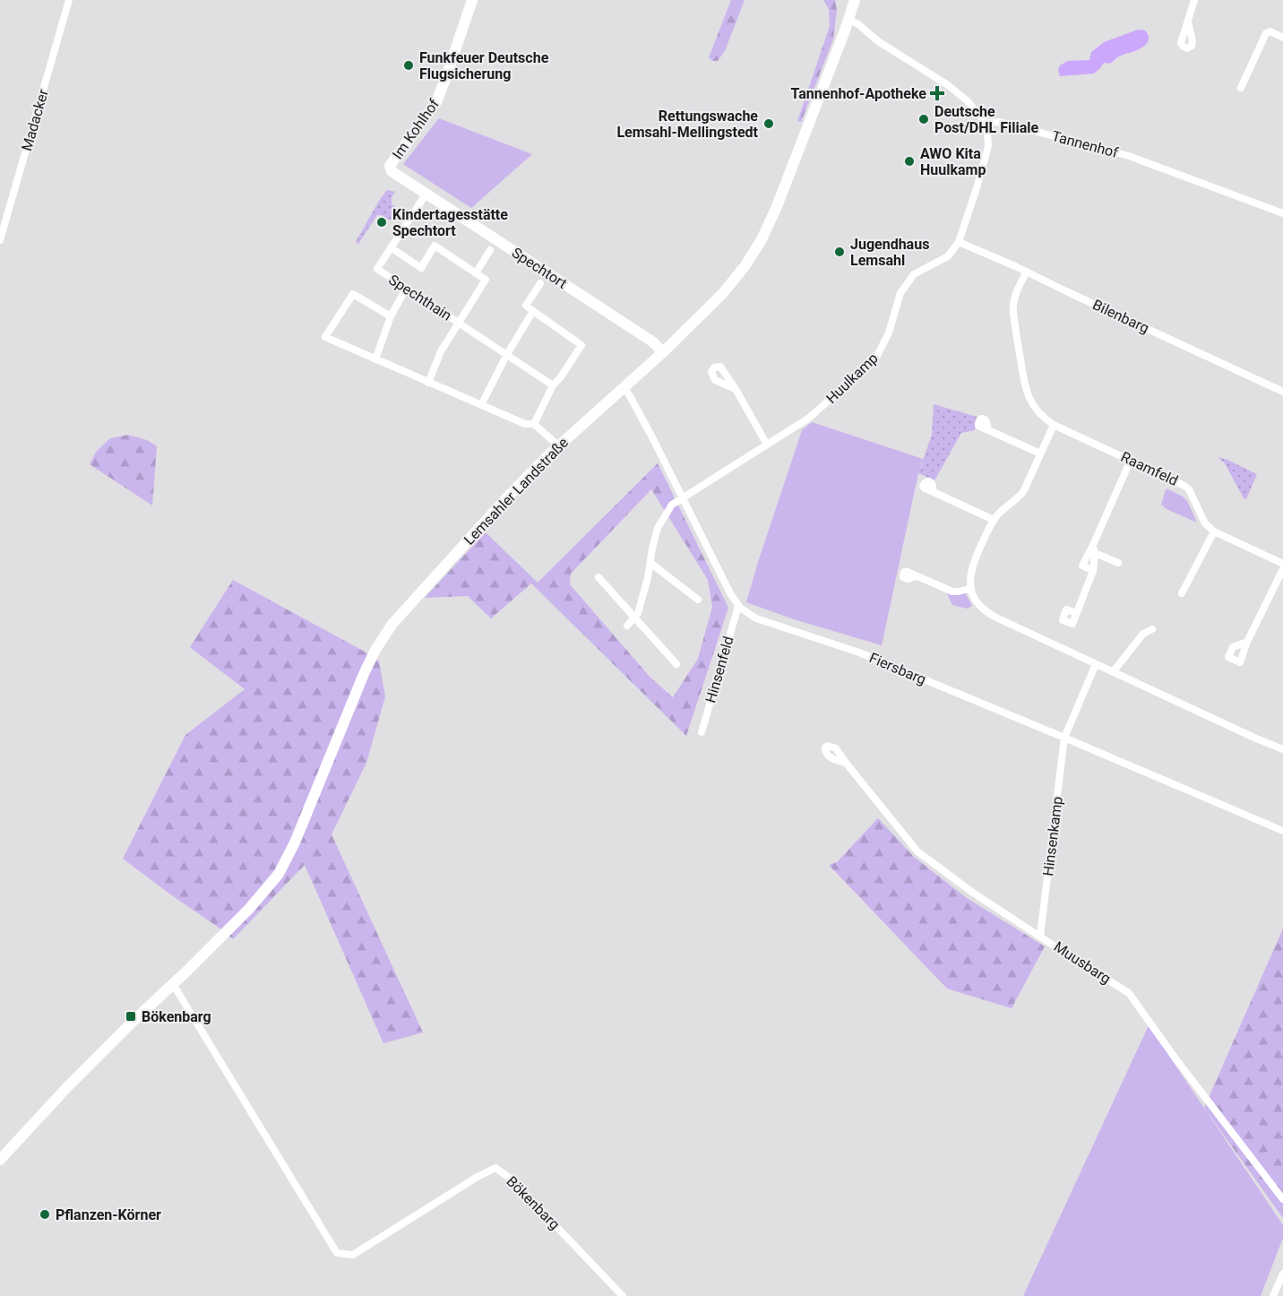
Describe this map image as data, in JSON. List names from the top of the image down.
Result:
{
  "streets": {
    "main road": ["Im Kohlhof", "Spechtort", "Lemsahler Landstraße"],
    "street": [
      "Madacker",
      "Tannenhof",
      "Spechthain",
      "Bilenbarg",
      "Huulkamp",
      "Raamfeld",
      "Fiersbarg",
      "Hinsenfeld",
      "Hinsenkamp",
      "Muusbarg",
      "Bökenbarg"
    ]
  },
  "crossings": [
    ["Im Kohlhof", "Spechtort"],
    ["Tannenhof", "Huulkamp"],
    ["Spechtort", "Spechthain"],
    ["Spechtort", "Lemsahler Landstraße"],
    ["Bilenbarg", "Huulkamp"],
    ["Bilenbarg", "Raamfeld"],
    ["Huulkamp", "Fiersbarg"],
    ["Lemsahler Landstraße", "Fiersbarg"],
    ["Lemsahler Landstraße", "Bökenbarg"],
    ["Fiersbarg", "Hinsenfeld"],
    ["Fiersbarg", "Hinsenkamp"],
    ["Hinsenkamp", "Muusbarg"]
  ],
  "places": {
    "other": [
      "Funkfeuer Deutsche Flugsicherung",
      "Deutsche Post/DHL Filiale",
      "Rettungswache Lemsahl-Mellingstedt",
      "AWO Kita Huulkamp",
      "Kindertagesstätte Spechtort",
      "Jugendhaus Lemsahl",
      "Pflanzen-Körner"
    ],
    "health": ["Tannenhof-Apotheke"],
    "transit": ["Bökenbarg"]
  }
}
